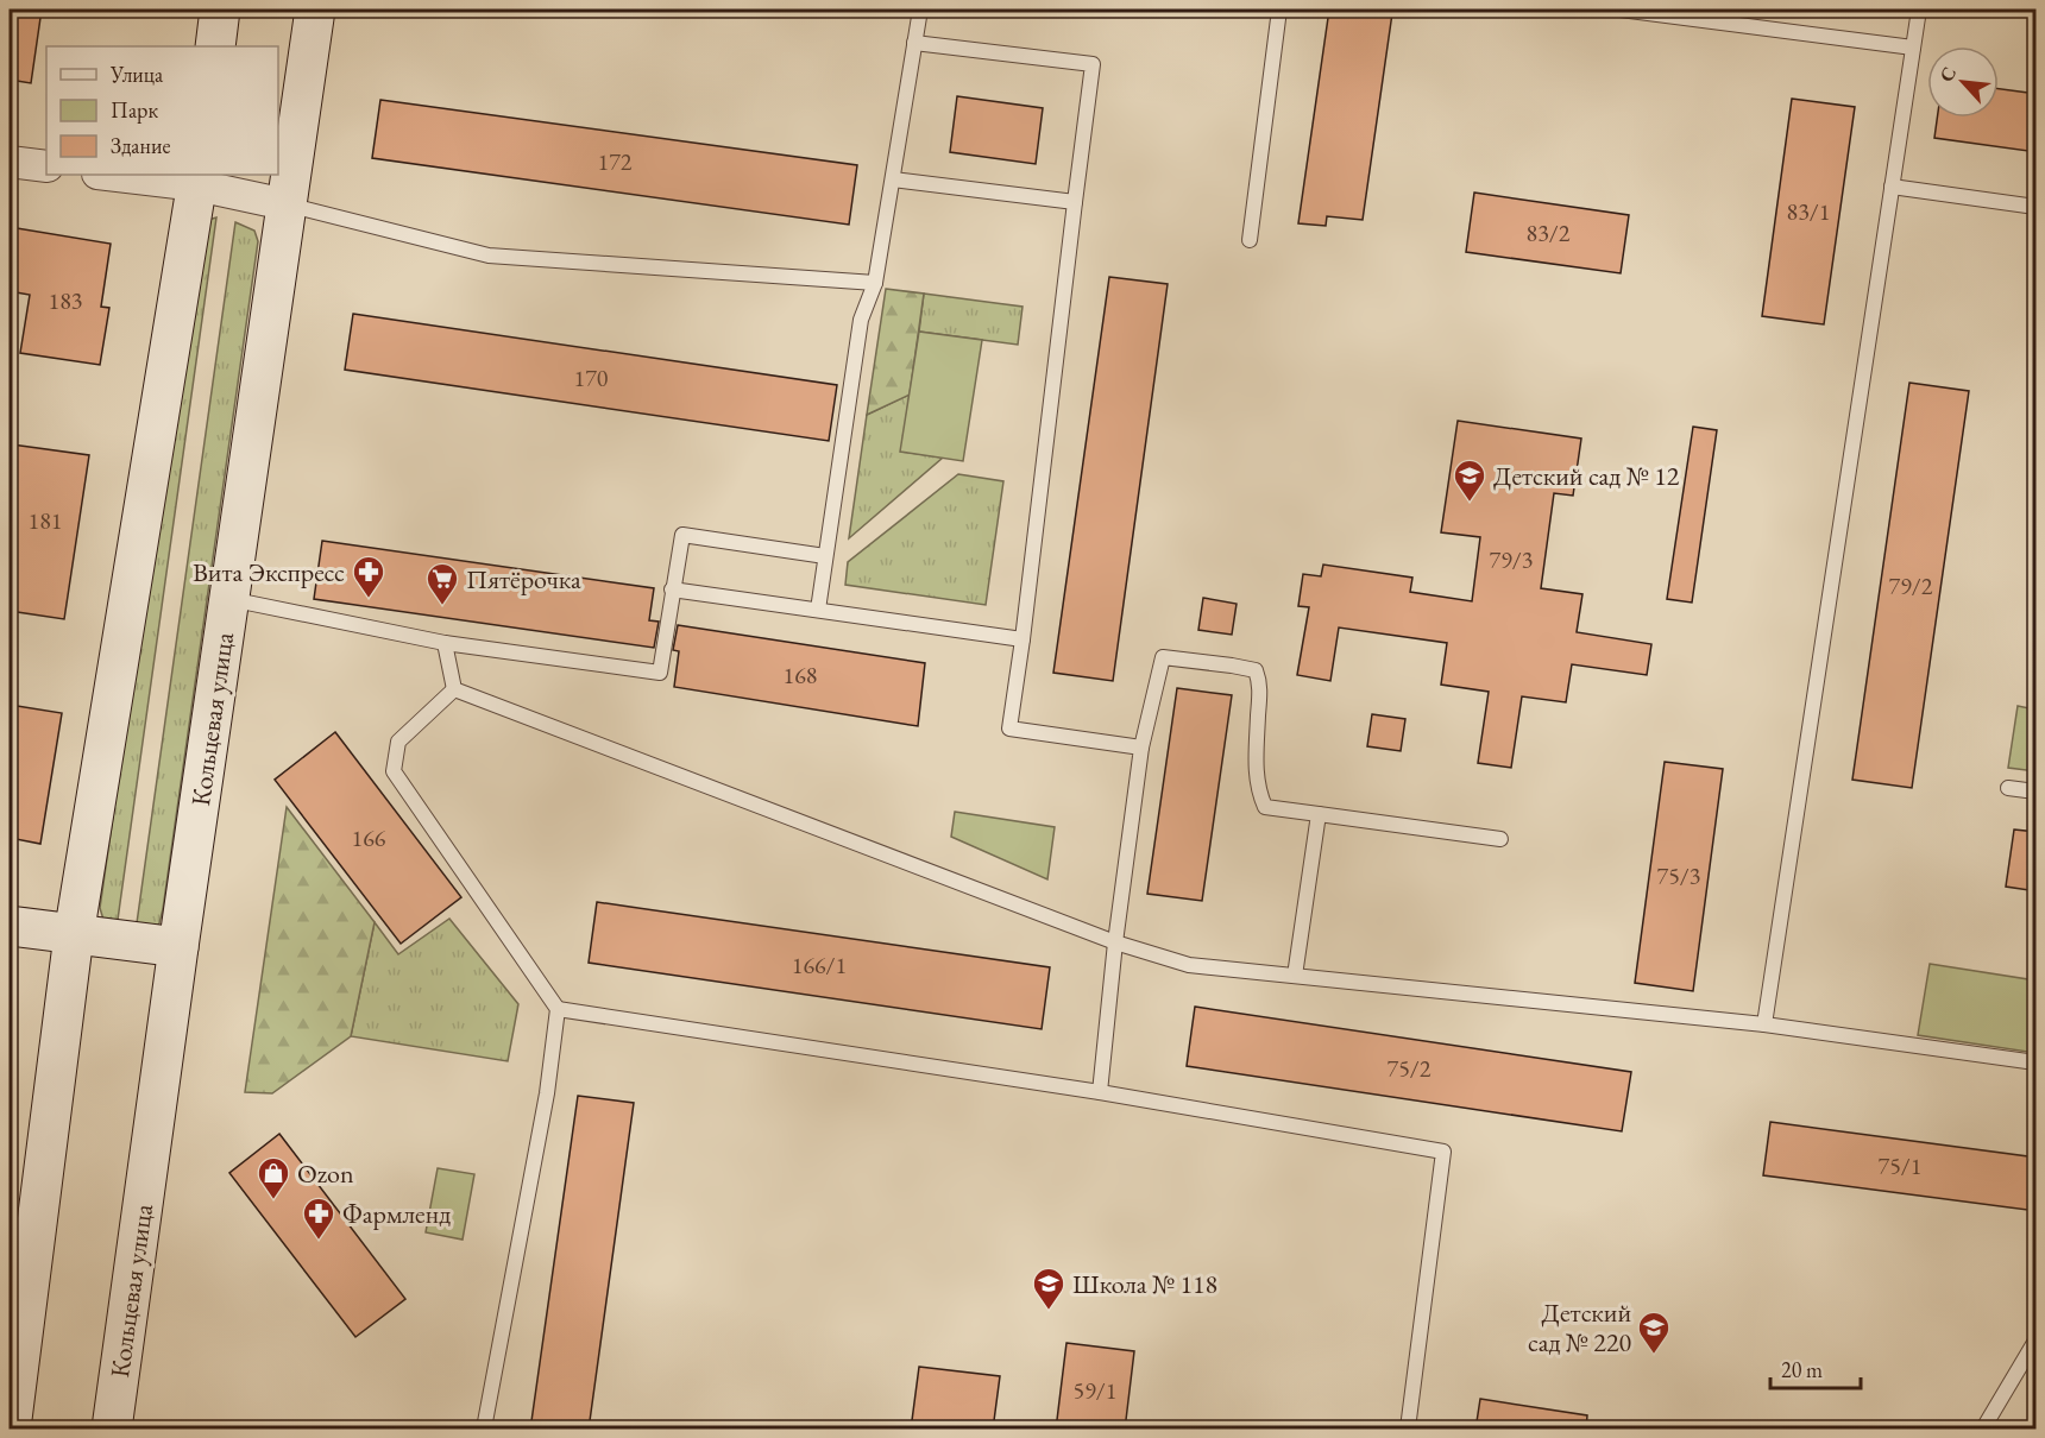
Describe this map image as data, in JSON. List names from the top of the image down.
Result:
{
  "streets": {
    "main road": ["Кольцевая улица"]
  },
  "places": {
    "school or university": ["Детский сад № 12", "Школа № 118", "Детский сад № 220"],
    "pharmacy": ["Вита Экспресс", "Фармленд"],
    "supermarket": ["Пятёрочка"],
    "shop": ["Ozon"]
  },
  "house_numbers": [
    "172",
    "83/1",
    "83/2",
    "183",
    "170",
    "181",
    "79/3",
    "79/2",
    "168",
    "166",
    "75/3",
    "166/1",
    "75/2",
    "75/1",
    "59/1"
  ],
  "legend": ["Улица", "Парк", "Здание"],
  "scale_bar": "20 m",
  "north": "top left"
}
